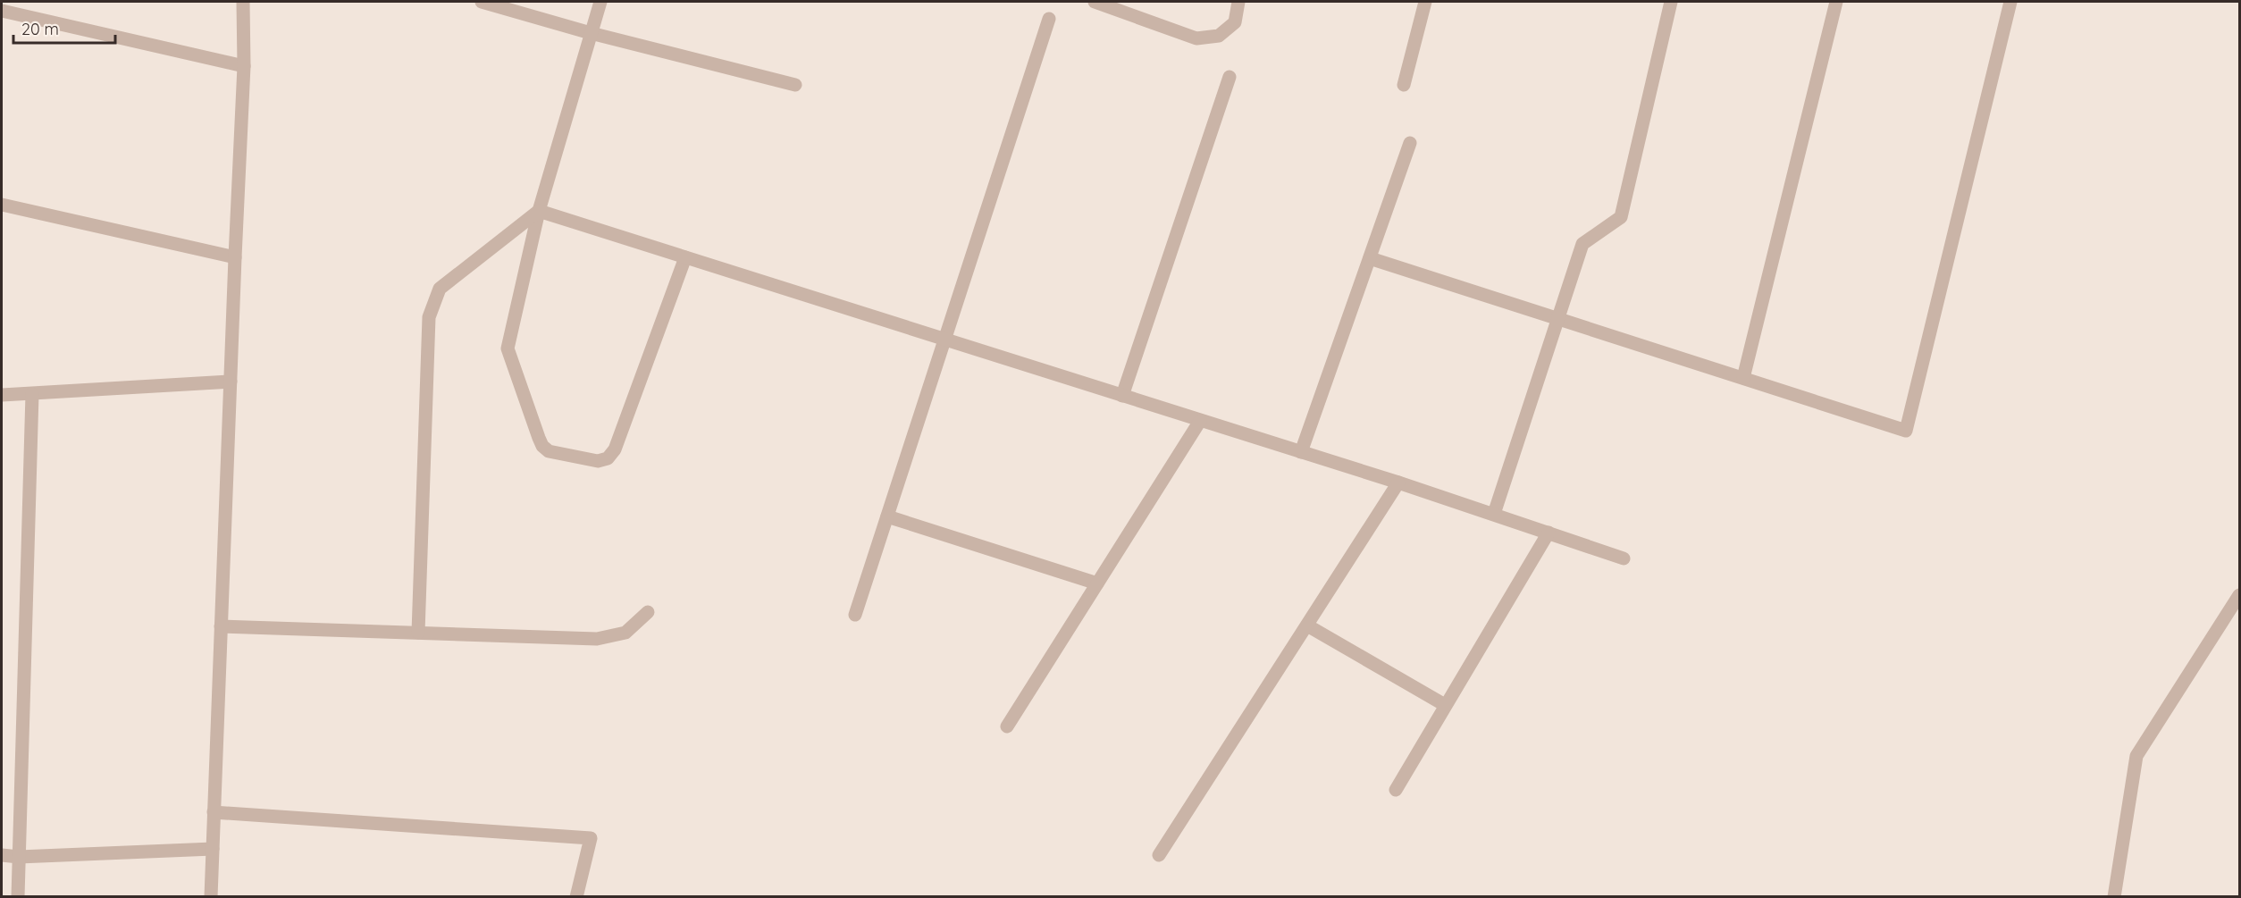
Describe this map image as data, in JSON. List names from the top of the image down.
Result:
{
  "scale_bar": "20 m"
}
